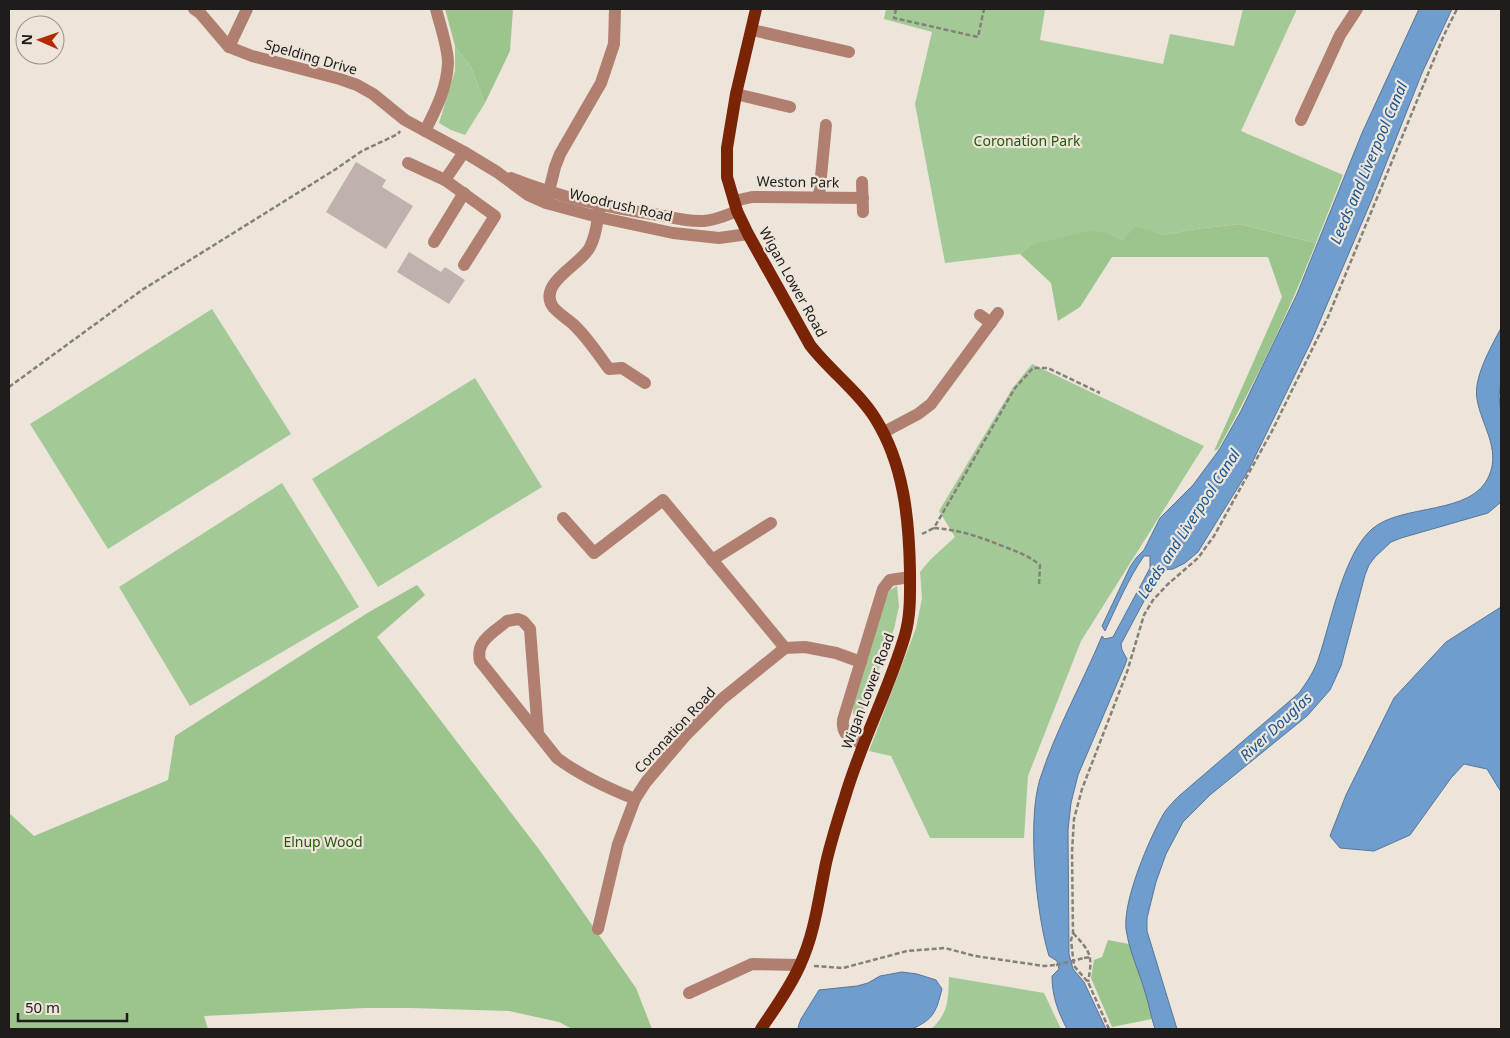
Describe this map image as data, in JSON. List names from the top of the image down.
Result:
{
  "streets": {
    "main road": ["Wigan Lower Road"],
    "street": [
      "Spelding Drive",
      "Weston Park",
      "Woodrush Road",
      "Coronation Road"
    ]
  },
  "crossings": [
    ["Spelding Drive", "Woodrush Road"],
    ["Weston Park", "Woodrush Road"],
    ["Weston Park", "Wigan Lower Road"],
    ["Woodrush Road", "Wigan Lower Road"]
  ],
  "water": ["Leeds and Liverpool Canal", "River Douglas"],
  "parks": ["Coronation Park", "Elnup Wood"],
  "scale_bar": "50 m",
  "north": "left"
}
